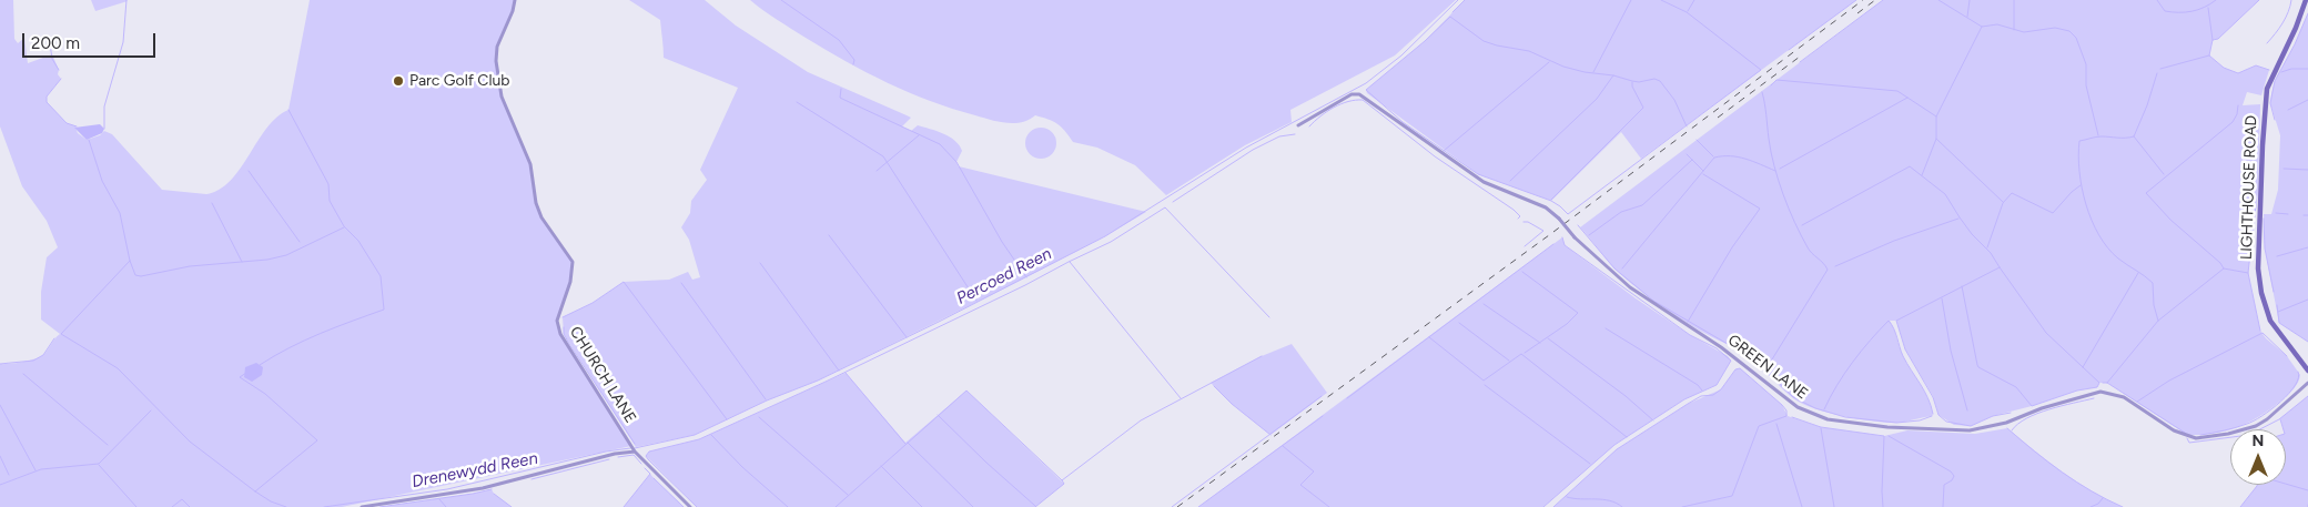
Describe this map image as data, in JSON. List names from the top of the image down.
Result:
{
  "streets": {
    "main road": ["LIGHTHOUSE ROAD"],
    "street": ["GREEN LANE", "CHURCH LANE"]
  },
  "water": ["Percoed Reen", "Drenewydd Reen"],
  "places": ["Parc Golf Club"],
  "scale_bar": "200 m",
  "north": "top"
}
